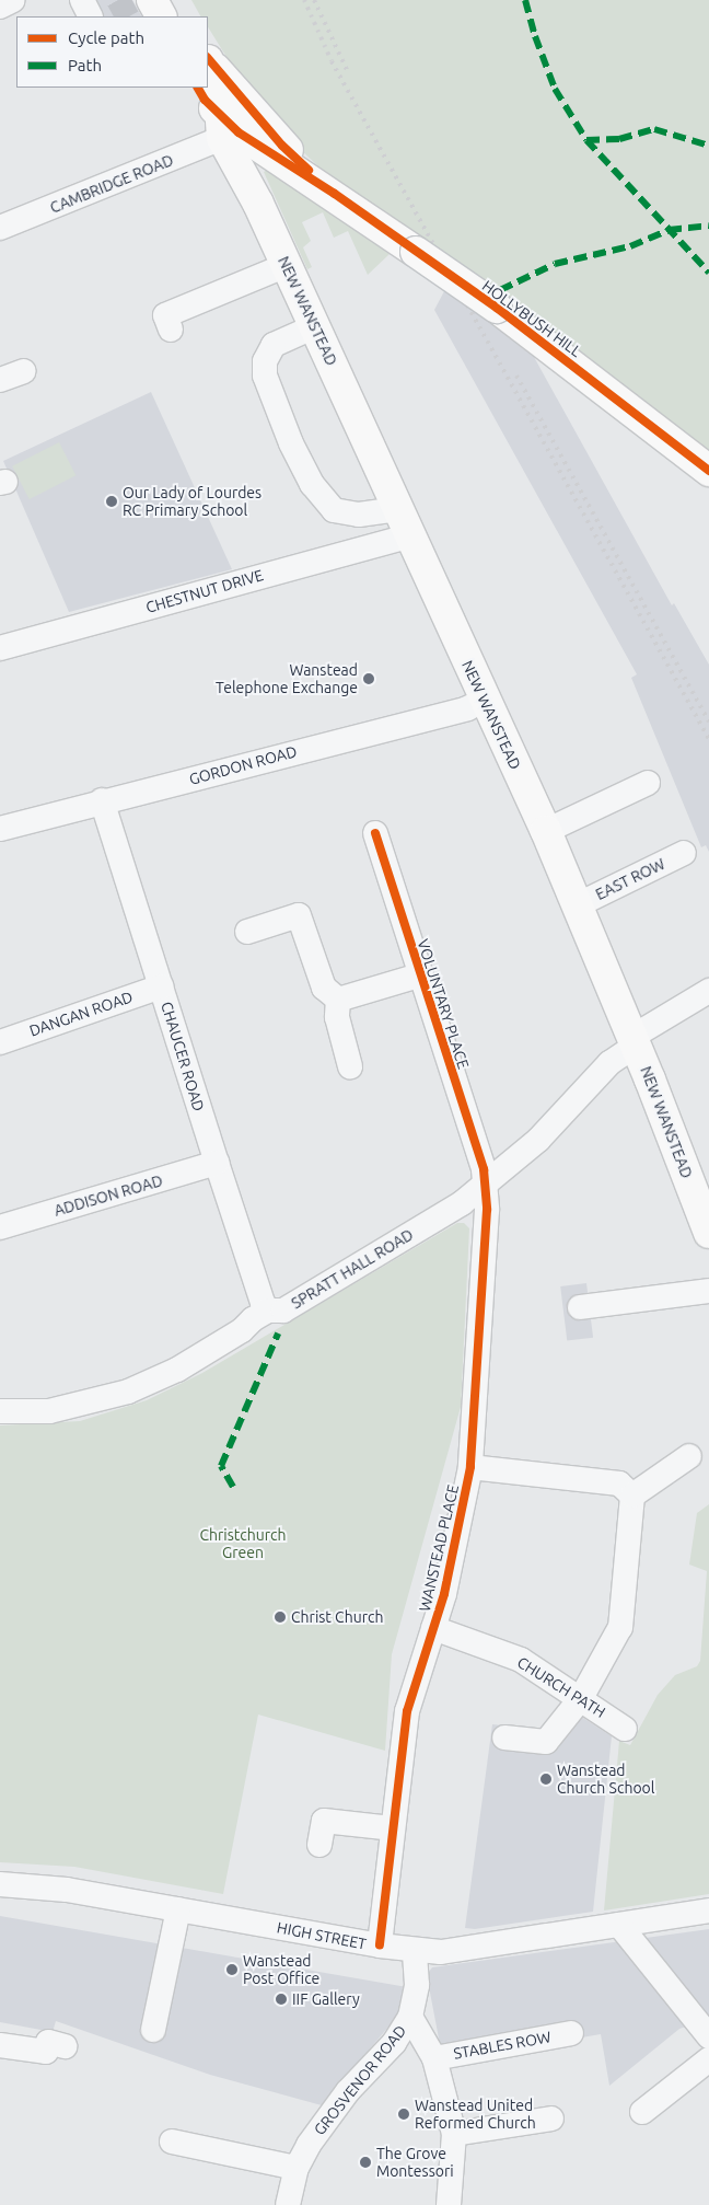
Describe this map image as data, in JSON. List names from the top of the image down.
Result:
{
  "streets": {
    "main road": ["NEW WANSTEAD", "HOLLYBUSH HILL"],
    "street": [
      "CAMBRIDGE ROAD",
      "CHESTNUT DRIVE",
      "GORDON ROAD",
      "EAST ROW",
      "VOLUNTARY PLACE",
      "DANGAN ROAD",
      "CHAUCER ROAD",
      "ADDISON ROAD",
      "SPRATT HALL ROAD",
      "WANSTEAD PLACE",
      "CHURCH PATH",
      "HIGH STREET",
      "STABLES ROW",
      "GROSVENOR ROAD"
    ]
  },
  "crossings": [
    ["CAMBRIDGE ROAD", "NEW WANSTEAD"],
    ["CAMBRIDGE ROAD", "HOLLYBUSH HILL"],
    ["NEW WANSTEAD", "HOLLYBUSH HILL"],
    ["NEW WANSTEAD", "CHESTNUT DRIVE"],
    ["NEW WANSTEAD", "GORDON ROAD"],
    ["NEW WANSTEAD", "EAST ROW"],
    ["NEW WANSTEAD", "SPRATT HALL ROAD"],
    ["GORDON ROAD", "CHAUCER ROAD"],
    ["VOLUNTARY PLACE", "SPRATT HALL ROAD"],
    ["VOLUNTARY PLACE", "WANSTEAD PLACE"],
    ["DANGAN ROAD", "CHAUCER ROAD"],
    ["CHAUCER ROAD", "ADDISON ROAD"],
    ["CHAUCER ROAD", "SPRATT HALL ROAD"],
    ["SPRATT HALL ROAD", "WANSTEAD PLACE"],
    ["WANSTEAD PLACE", "CHURCH PATH"],
    ["WANSTEAD PLACE", "HIGH STREET"],
    ["HIGH STREET", "GROSVENOR ROAD"]
  ],
  "parks": ["Christchurch Green"],
  "places": [
    "Our Lady of Lourdes RC Primary School",
    "Wanstead Telephone Exchange",
    "Christ Church",
    "Wanstead Church School",
    "Wanstead Post Office",
    "IIF Gallery",
    "Wanstead United Reformed Church",
    "The Grove Montessori"
  ],
  "legend": ["Cycle path", "Path"]
}
